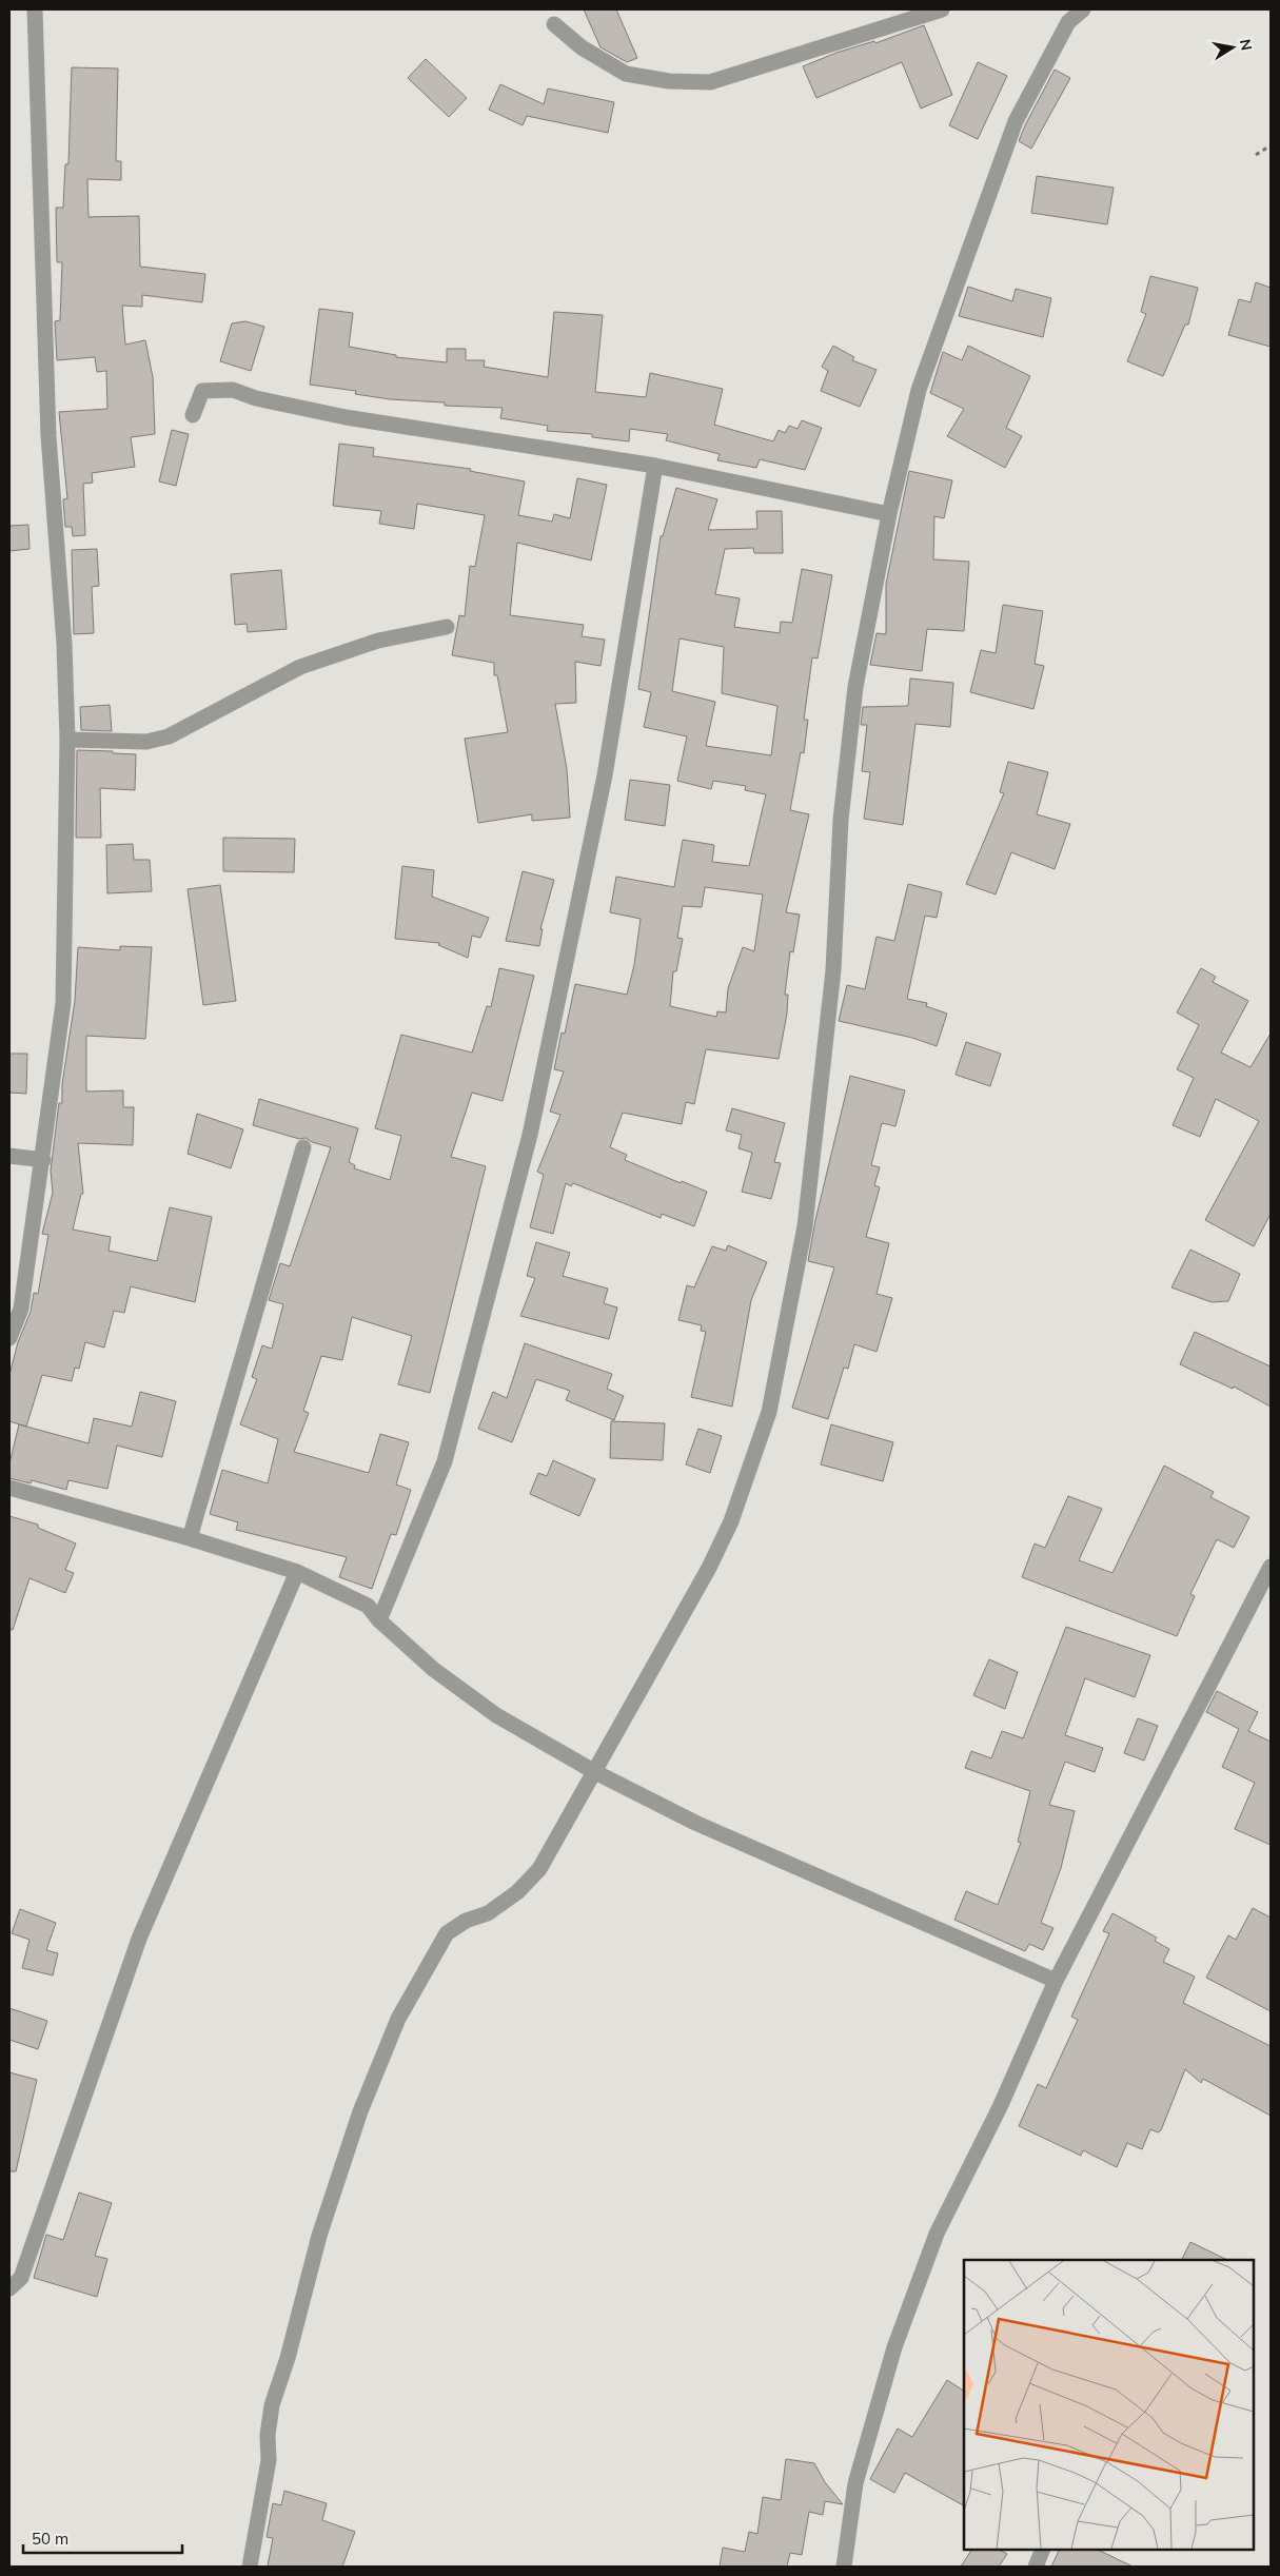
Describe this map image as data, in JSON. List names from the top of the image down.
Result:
{
  "scale_bar": "50 m",
  "north": "right"
}
